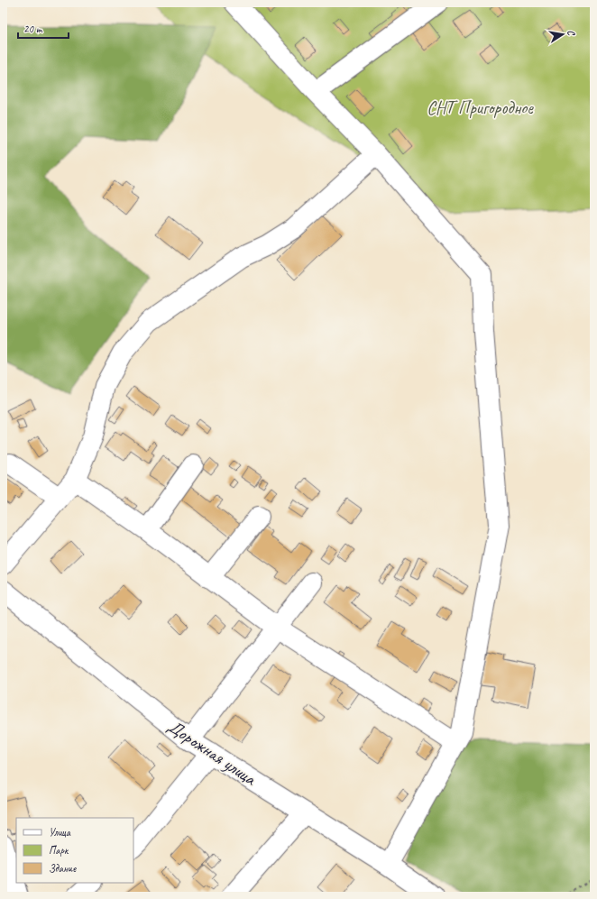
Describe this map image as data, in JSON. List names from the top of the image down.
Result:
{
  "streets": {
    "street": ["Дорожная улица"]
  },
  "parks": ["СНТ Пригородное"],
  "legend": ["Улица", "Парк", "Здание"],
  "scale_bar": "20 m",
  "north": "right"
}
